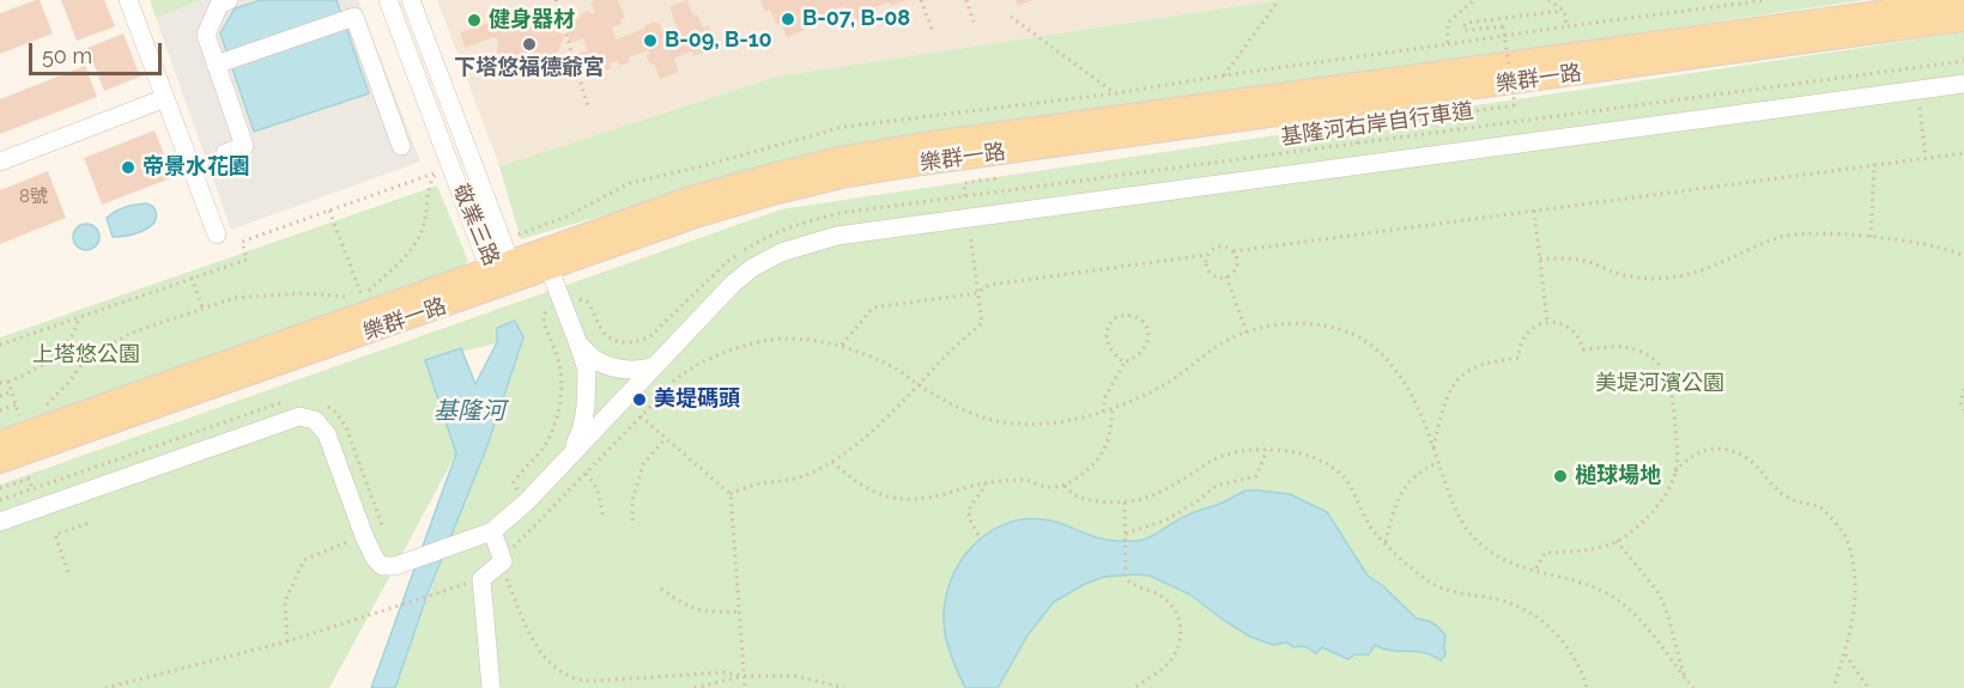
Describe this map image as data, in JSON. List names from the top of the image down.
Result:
{
  "streets": {
    "main road": ["樂群一路"],
    "street": ["敬業三路"],
    "path": ["基隆河右岸自行車道"]
  },
  "crossings": [
    ["樂群一路", "敬業三路"]
  ],
  "water": ["基隆河"],
  "parks": ["上塔悠公園", "美堤河濱公園"],
  "places": [
    "B-07, B-08",
    "健身器材",
    "B-09, B-10",
    "下塔悠福德爺宮",
    "帝景水花園",
    "美堤碼頭",
    "槌球場地"
  ],
  "house_numbers": ["8號"],
  "scale_bar": "50 m"
}
